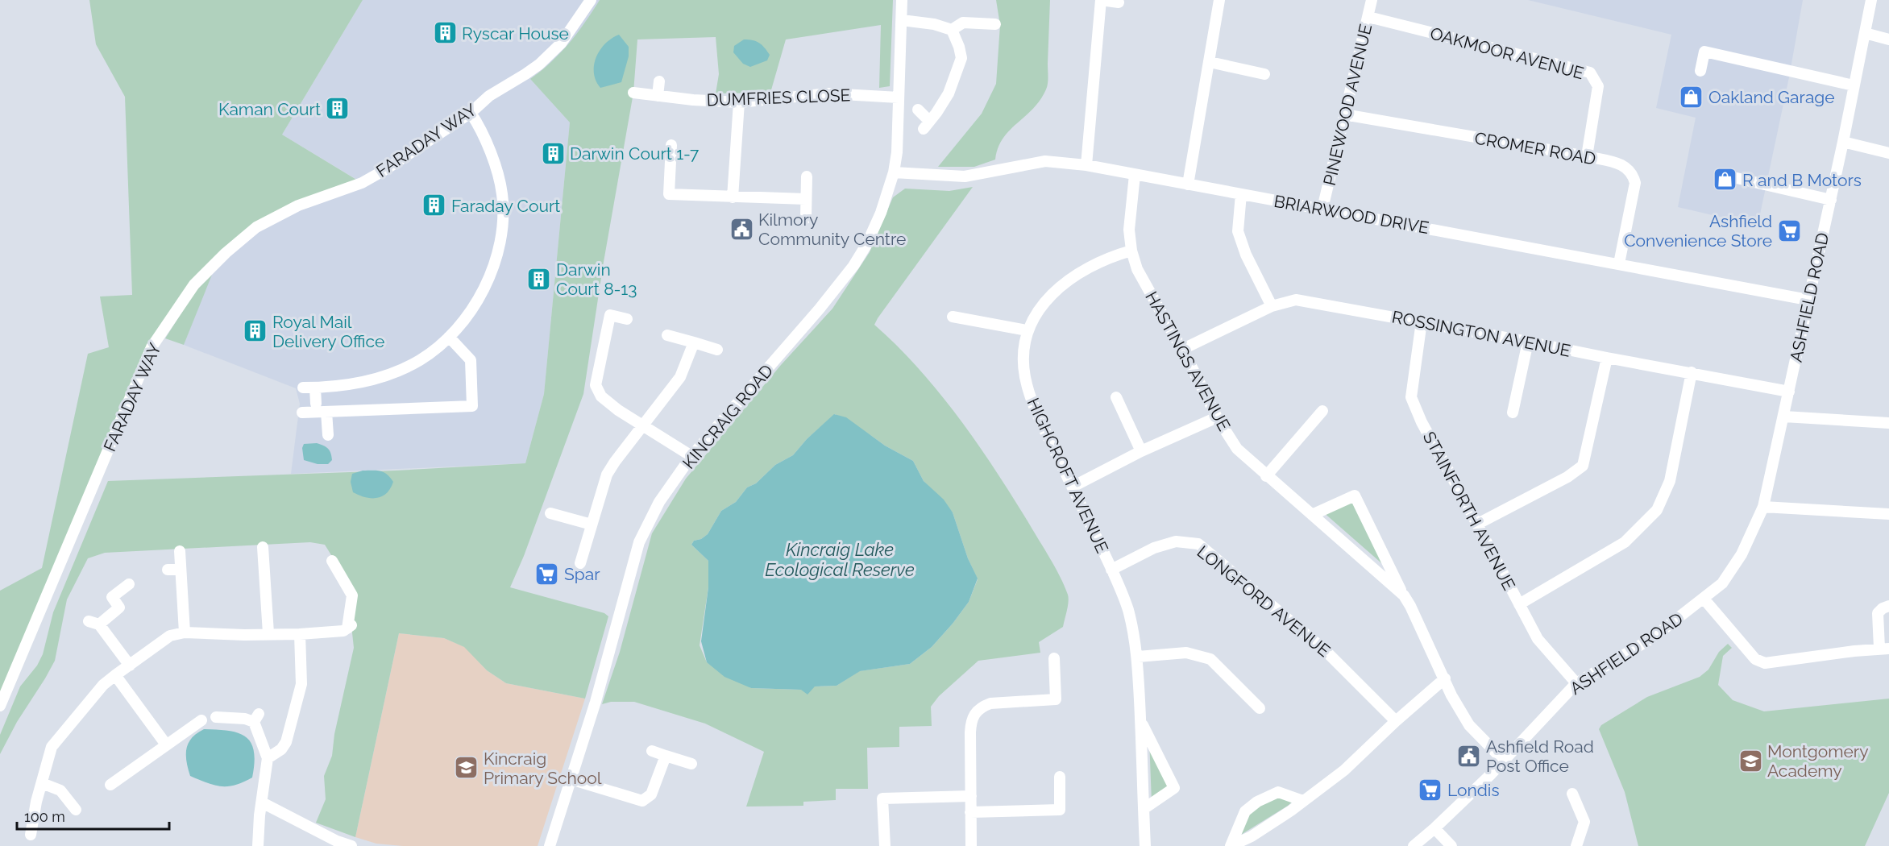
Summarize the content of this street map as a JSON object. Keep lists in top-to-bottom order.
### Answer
{
  "streets": {
    "street": [
      "OAKMOOR AVENUE",
      "DUMFRIES CLOSE",
      "PINEWOOD AVENUE",
      "FARADAY WAY",
      "CROMER ROAD",
      "BRIARWOOD DRIVE",
      "ASHFIELD ROAD",
      "ROSSINGTON AVENUE",
      "HASTINGS AVENUE",
      "KINCRAIG ROAD",
      "HIGHCROFT AVENUE",
      "STAINFORTH AVENUE",
      "LONGFORD AVENUE"
    ]
  },
  "crossings": [
    ["OAKMOOR AVENUE", "PINEWOOD AVENUE"],
    ["OAKMOOR AVENUE", "CROMER ROAD"],
    ["DUMFRIES CLOSE", "KINCRAIG ROAD"],
    ["PINEWOOD AVENUE", "CROMER ROAD"],
    ["PINEWOOD AVENUE", "BRIARWOOD DRIVE"],
    ["CROMER ROAD", "BRIARWOOD DRIVE"],
    ["BRIARWOOD DRIVE", "ASHFIELD ROAD"],
    ["BRIARWOOD DRIVE", "HASTINGS AVENUE"],
    ["BRIARWOOD DRIVE", "KINCRAIG ROAD"],
    ["ASHFIELD ROAD", "ROSSINGTON AVENUE"],
    ["ASHFIELD ROAD", "HASTINGS AVENUE"],
    ["ASHFIELD ROAD", "STAINFORTH AVENUE"],
    ["ROSSINGTON AVENUE", "HASTINGS AVENUE"],
    ["ROSSINGTON AVENUE", "STAINFORTH AVENUE"],
    ["HASTINGS AVENUE", "HIGHCROFT AVENUE"],
    ["HIGHCROFT AVENUE", "LONGFORD AVENUE"]
  ],
  "water": ["Kincraig Lake Ecological Reserve"],
  "places": {
    "building": [
      "Ryscar House",
      "Kaman Court",
      "Darwin Court 1-7",
      "Faraday Court",
      "Darwin Court 8-13",
      "Royal Mail Delivery Office"
    ],
    "shop": ["Oakland Garage", "R and B Motors"],
    "public building": ["Kilmory Community Centre", "Ashfield Road Post Office"],
    "supermarket": ["Ashfield Convenience Store", "Spar", "Londis"],
    "school or university": ["Montgomery Academy", "Kincraig Primary School"]
  },
  "scale_bar": "100 m"
}
